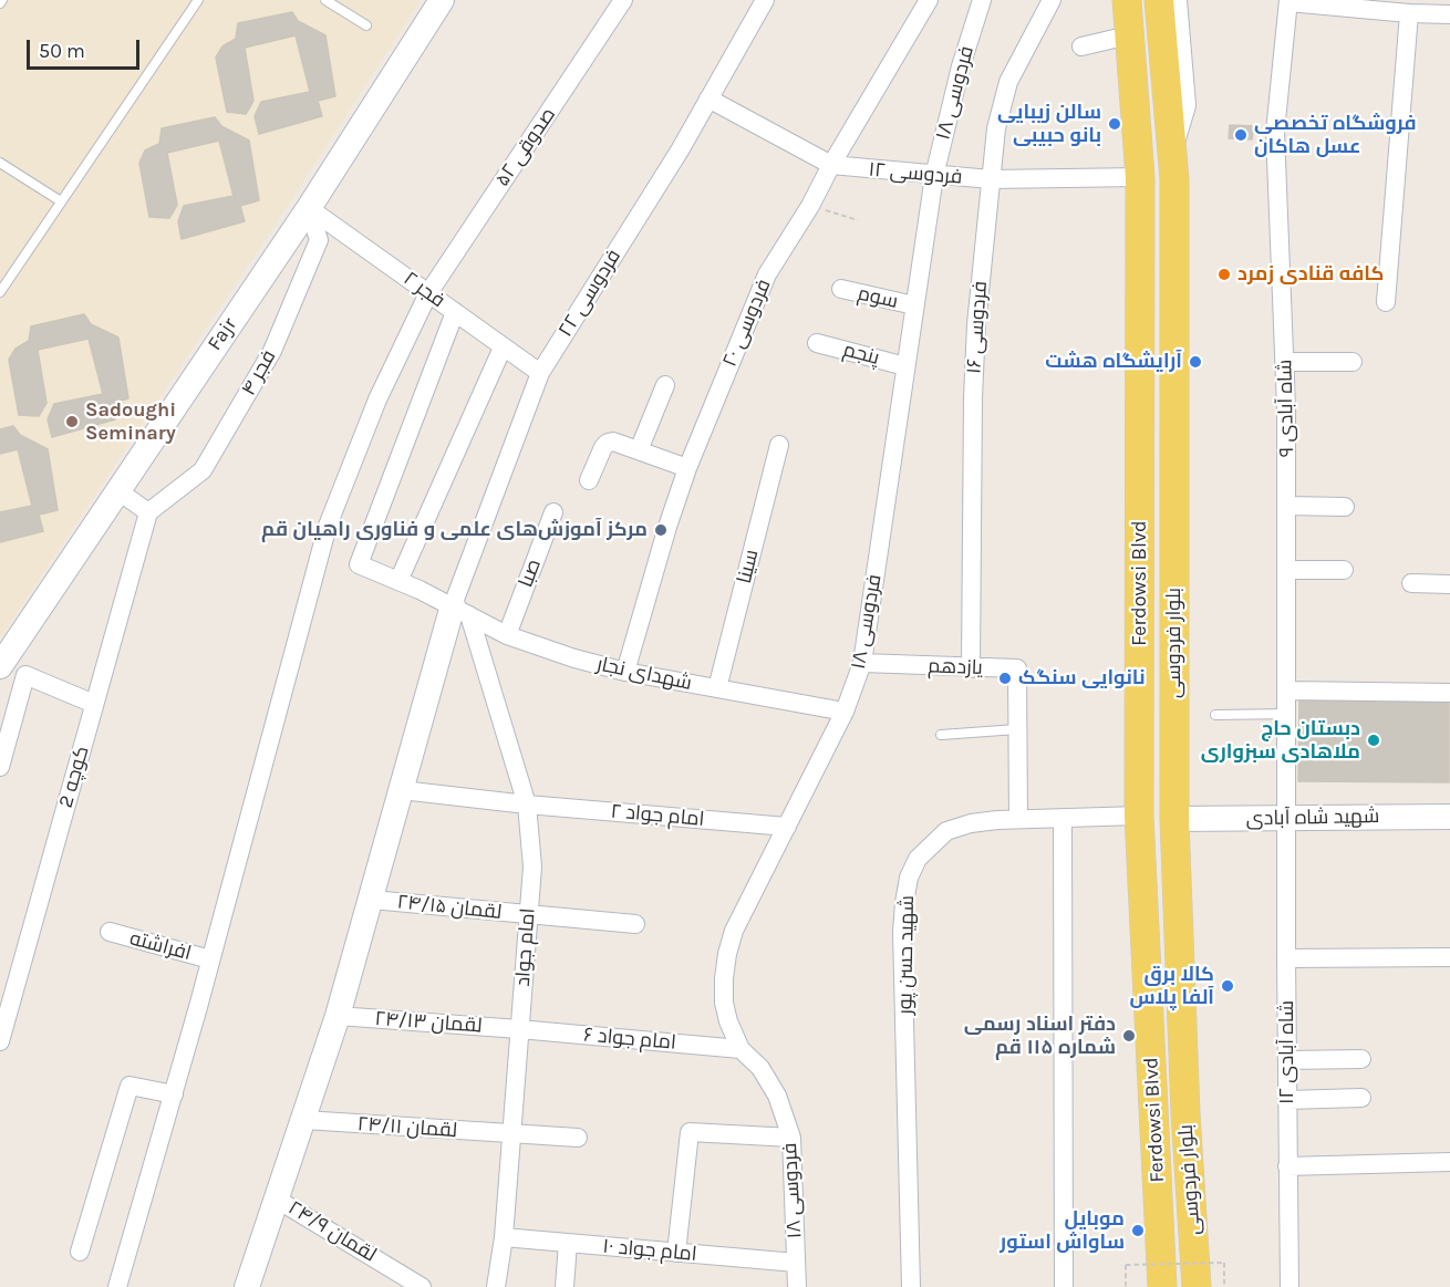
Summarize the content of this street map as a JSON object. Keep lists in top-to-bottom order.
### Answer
{
  "streets": {
    "main road": ["Ferdowsi Blvd", "بلوار فردوسی"],
    "street": [
      "فردوسی ۱۸",
      "صدوقی ۵۲",
      "فردوسی ۱۲",
      "فجر ۲",
      "فردوسی ۲۲",
      "سوم",
      "فردوسی ۲۰",
      "فردوسی ۱۶",
      "Fajr",
      "پنجم",
      "فجر ۴",
      "شاه آبادی ۹",
      "سینا",
      "صبا",
      "یازدهم",
      "شهدای نجار",
      "کوچه 2",
      "امام جواد ۲",
      "شهید شاه آبادی",
      "لقمان ۲۴/۱۵",
      "افراشته",
      "امام جواد",
      "شهید حسن پور",
      "لقمان ۲۴/۱۳",
      "امام جواد ۶",
      "شاه آبادی ۱۲",
      "لقمان ۲۴/۱۱",
      "لقمان ۲۴/۹",
      "امام جواد ۱۰"
    ]
  },
  "crossings": [
    ["فردوسی ۱۸", "فردوسی ۱۲"],
    ["فردوسی ۱۸", "سوم"],
    ["فردوسی ۱۸", "پنجم"],
    ["فردوسی ۱۸", "یازدهم"],
    ["فردوسی ۱۸", "شهدای نجار"],
    ["فردوسی ۱۸", "امام جواد ۲"],
    ["فردوسی ۱۸", "امام جواد ۶"],
    ["فردوسی ۱۸", "امام جواد ۱۰"],
    ["صدوقی ۵۲", "فجر ۲"],
    ["صدوقی ۵۲", "افراشته"],
    ["فردوسی ۱۲", "فردوسی ۲۲"],
    ["فردوسی ۱۲", "فردوسی ۲۰"],
    ["فردوسی ۱۲", "فردوسی ۱۶"],
    ["فردوسی ۱۲", "Ferdowsi Blvd"],
    ["فجر ۲", "فردوسی ۲۲"],
    ["فجر ۲", "Fajr"],
    ["فجر ۲", "فجر ۴"],
    ["فجر ۲", "شهدای نجار"],
    ["فردوسی ۲۲", "شهدای نجار"],
    ["فردوسی ۲۲", "امام جواد"],
    ["فردوسی ۲۰", "شهدای نجار"],
    ["فردوسی ۱۶", "یازدهم"],
    ["Fajr", "فجر ۴"],
    ["فجر ۴", "کوچه 2"],
    ["شاه آبادی ۹", "شهید شاه آبادی"],
    ["شاه آبادی ۹", "شاه آبادی ۱۲"],
    ["سینا", "شهدای نجار"],
    ["صبا", "شهدای نجار"],
    ["Ferdowsi Blvd", "شهید حسن پور"],
    ["بلوار فردوسی", "شهید شاه آبادی"],
    ["یازدهم", "شهید حسن پور"],
    ["شهدای نجار", "امام جواد"],
    ["امام جواد ۲", "امام جواد"],
    ["شهید شاه آبادی", "شاه آبادی ۱۲"],
    ["لقمان ۲۴/۱۵", "امام جواد"],
    ["امام جواد", "لقمان ۲۴/۱۳"],
    ["امام جواد", "امام جواد ۶"],
    ["امام جواد", "لقمان ۲۴/۱۱"],
    ["امام جواد", "امام جواد ۱۰"],
    ["لقمان ۲۴/۱۳", "امام جواد ۶"]
  ],
  "places": [
    "سالن زیبایی بانو حبیبی",
    "فروشگاه تخصصی عسل هاکان",
    "کافه قنادی زمرد",
    "آرایشگاه هشت",
    "Sadoughi Seminary",
    "مرکز آموزش‌های علمی و فناوری راهیان قم",
    "نانوایی سنگک",
    "دبستان حاج ملاهادی سبزواری",
    "کالا برق آلفا پلاس",
    "دفتر اسناد رسمی شماره ۱۱۵ قم",
    "موبایل ساواش استور"
  ],
  "scale_bar": "50 m"
}
